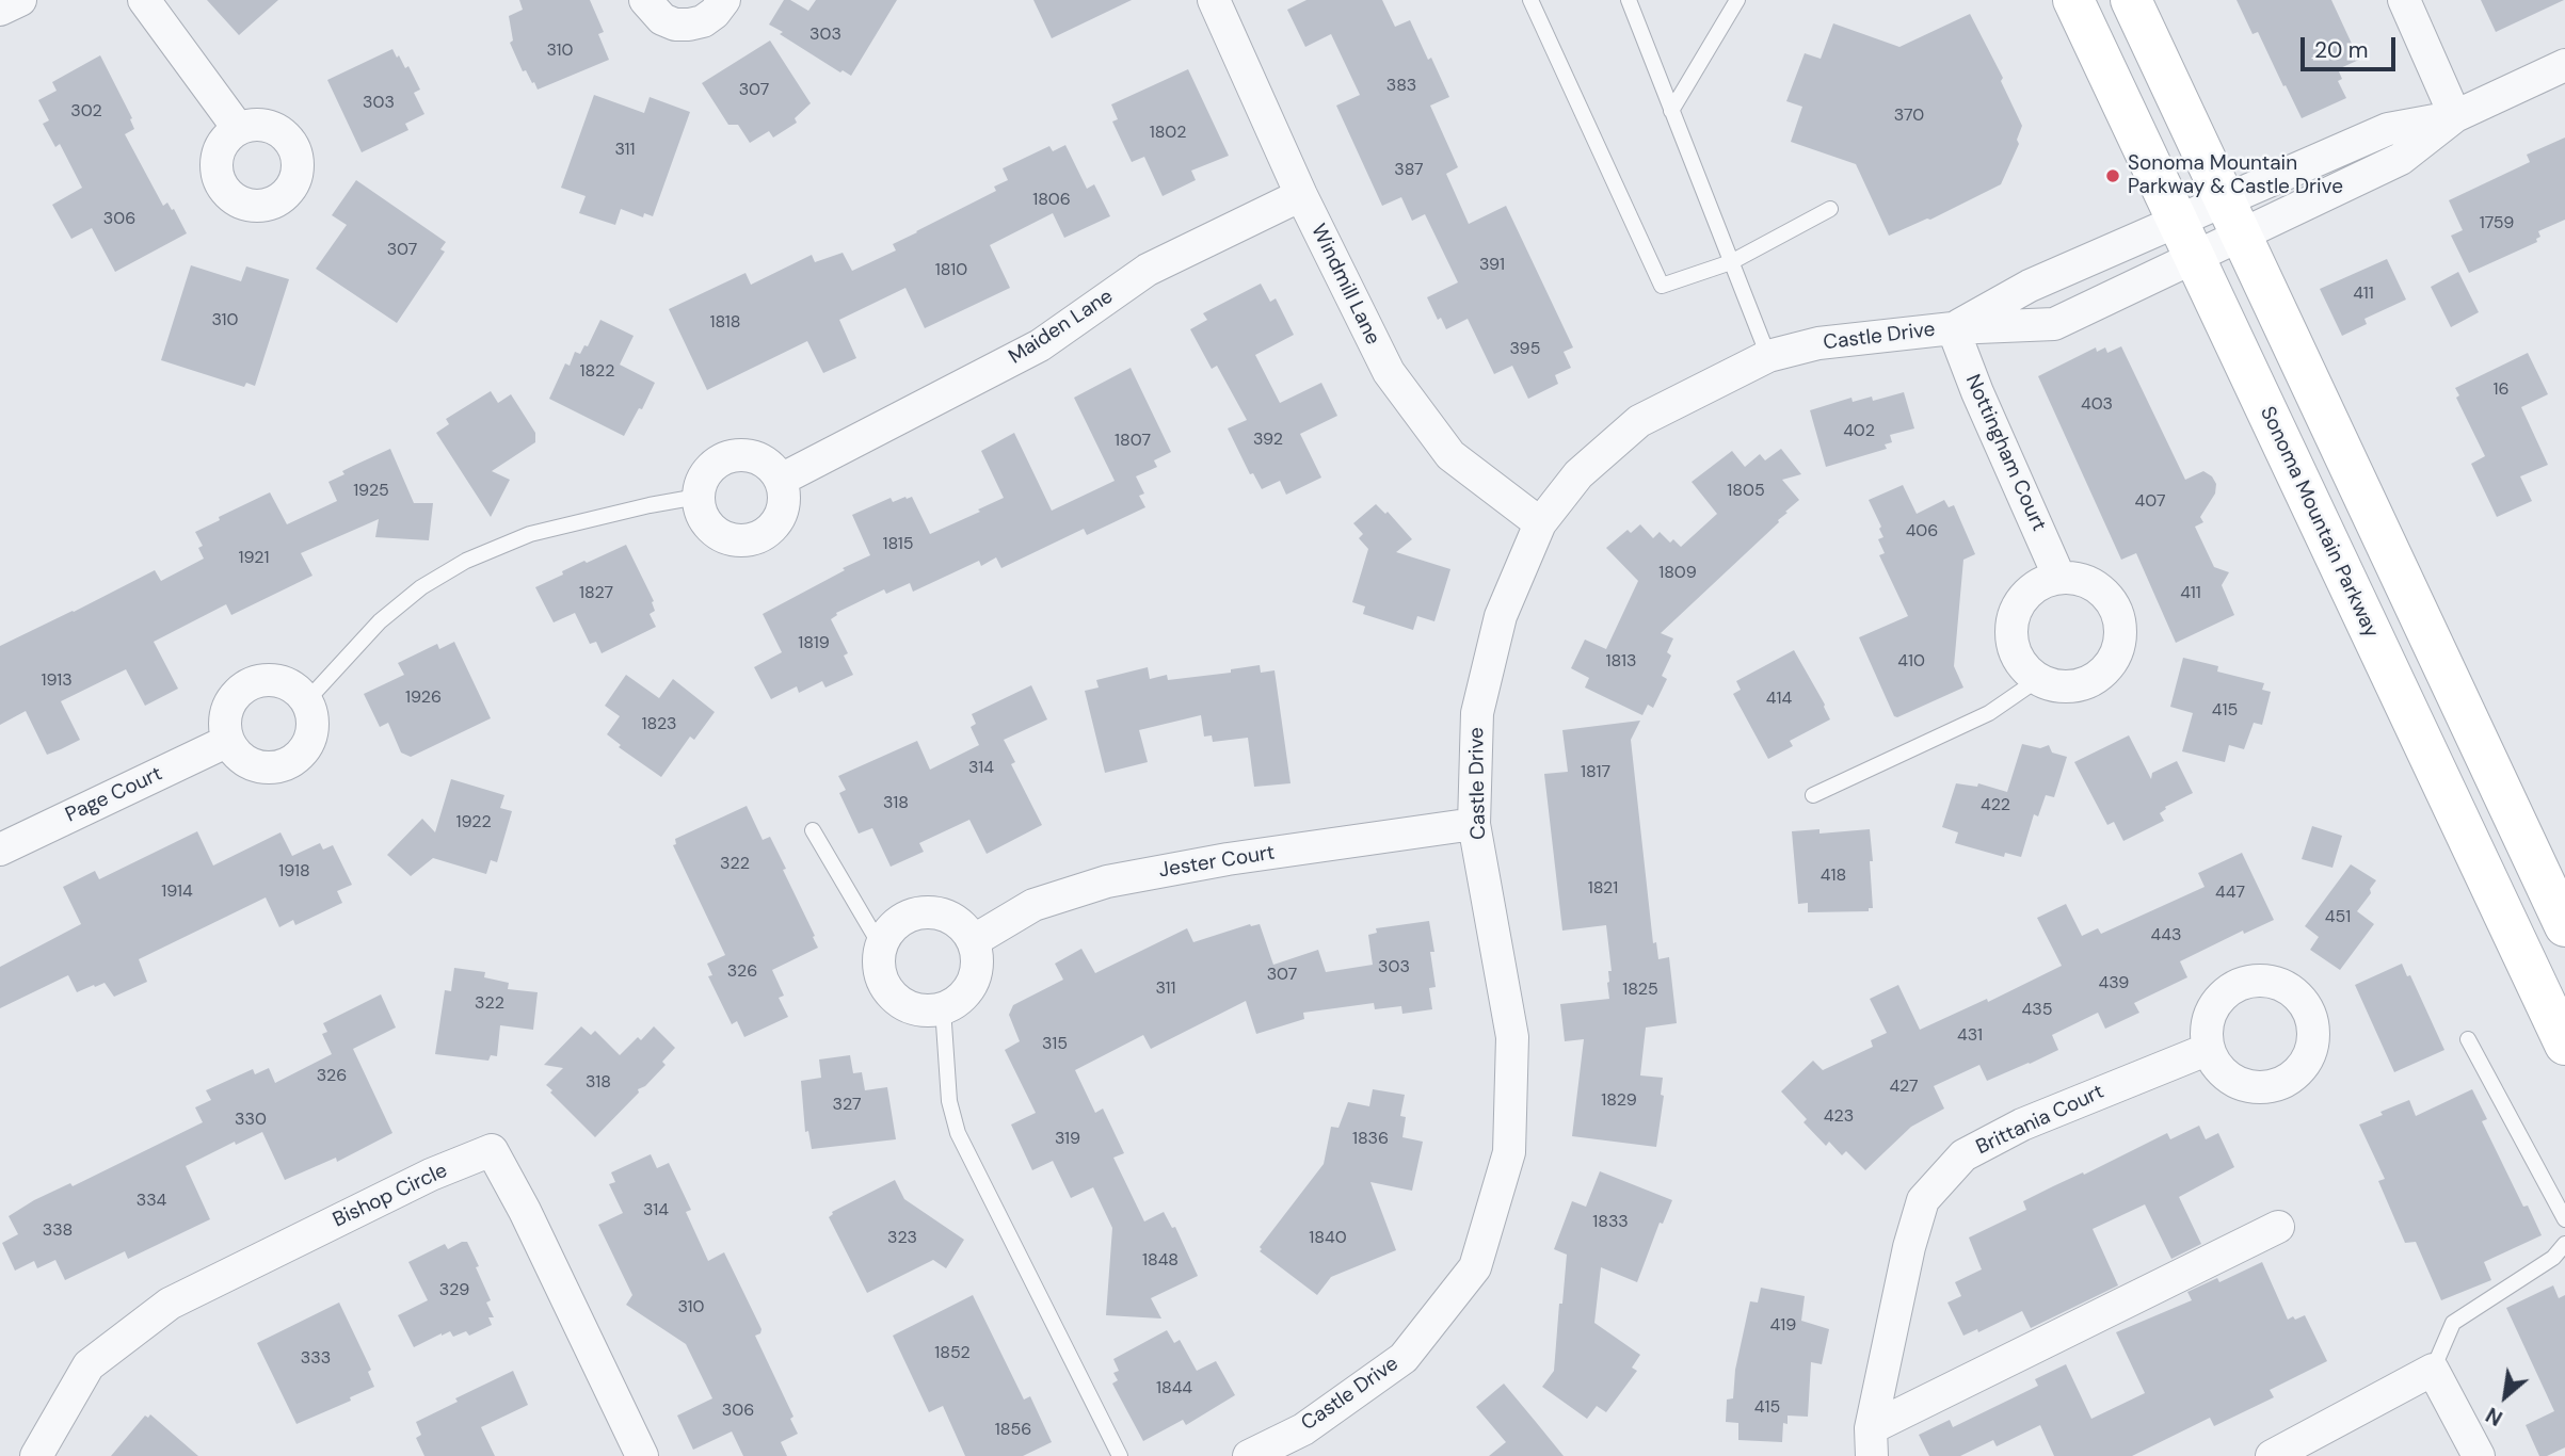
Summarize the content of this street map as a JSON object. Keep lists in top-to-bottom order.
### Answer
{
  "streets": {
    "main road": ["Sonoma Mountain Parkway"],
    "street": [
      "Windmill Lane",
      "Maiden Lane",
      "Castle Drive",
      "Nottingham Court",
      "Page Court",
      "Jester Court",
      "Brittania Court",
      "Bishop Circle"
    ]
  },
  "crossings": [
    ["Windmill Lane", "Maiden Lane"],
    ["Windmill Lane", "Castle Drive"],
    ["Castle Drive", "Nottingham Court"],
    ["Castle Drive", "Sonoma Mountain Parkway"],
    ["Castle Drive", "Jester Court"]
  ],
  "places": ["Sonoma Mountain Parkway & Castle Drive"],
  "house_numbers": [
    "303",
    "310",
    "383",
    "307",
    "303",
    "302",
    "370",
    "1802",
    "311",
    "387",
    "1806",
    "306",
    "1759",
    "307",
    "391",
    "1810",
    "411",
    "310",
    "1818",
    "395",
    "1822",
    "16",
    "403",
    "402",
    "392",
    "1807",
    "1925",
    "1805",
    "407",
    "406",
    "1815",
    "1921",
    "1809",
    "1827",
    "411",
    "1819",
    "1813",
    "410",
    "1913",
    "1926",
    "414",
    "415",
    "1823",
    "314",
    "1817",
    "318",
    "422",
    "1922",
    "322",
    "1918",
    "418",
    "1821",
    "1914",
    "447",
    "451",
    "443",
    "303",
    "326",
    "307",
    "439",
    "311",
    "1825",
    "322",
    "435",
    "431",
    "315",
    "326",
    "318",
    "427",
    "1829",
    "327",
    "423",
    "330",
    "319",
    "1836",
    "334",
    "314",
    "1833",
    "338",
    "323",
    "1840",
    "1848",
    "329",
    "310",
    "419",
    "1852",
    "333",
    "1844",
    "415",
    "306",
    "1856"
  ],
  "scale_bar": "20 m",
  "north": "bottom left"
}
